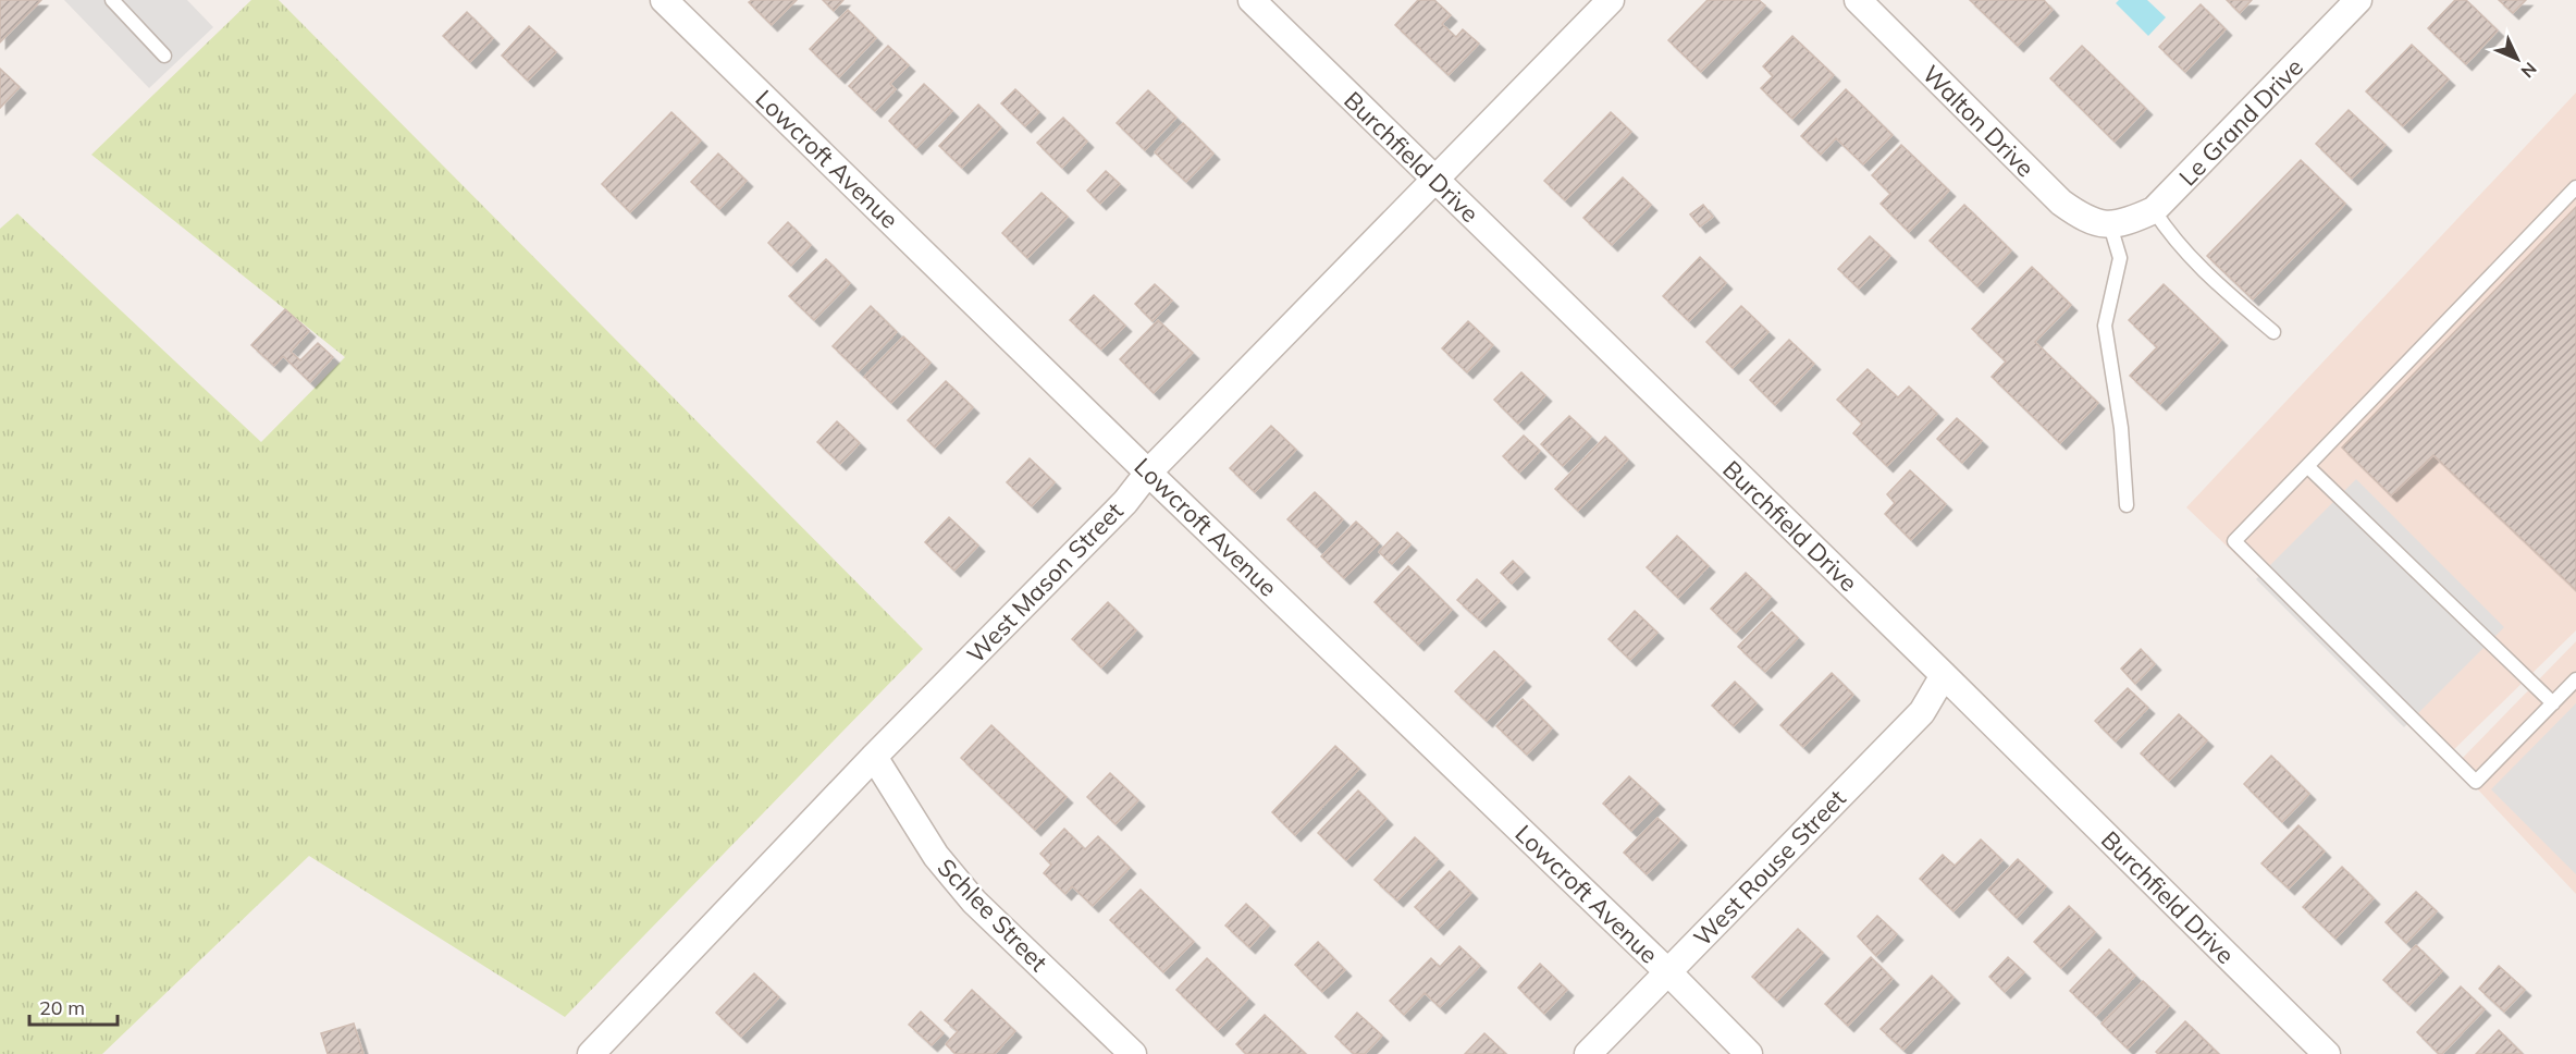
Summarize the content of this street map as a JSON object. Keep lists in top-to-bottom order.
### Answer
{
  "streets": {
    "street": [
      "Walton Drive",
      "Le Grand Drive",
      "Burchfield Drive",
      "Lowcroft Avenue",
      "West Mason Street",
      "West Rouse Street",
      "Schlee Street"
    ]
  },
  "crossings": [
    ["Walton Drive", "Le Grand Drive"],
    ["Burchfield Drive", "West Mason Street"],
    ["Burchfield Drive", "West Rouse Street"],
    ["Lowcroft Avenue", "West Mason Street"],
    ["Lowcroft Avenue", "West Rouse Street"],
    ["West Mason Street", "Schlee Street"]
  ],
  "scale_bar": "20 m",
  "north": "bottom right"
}
